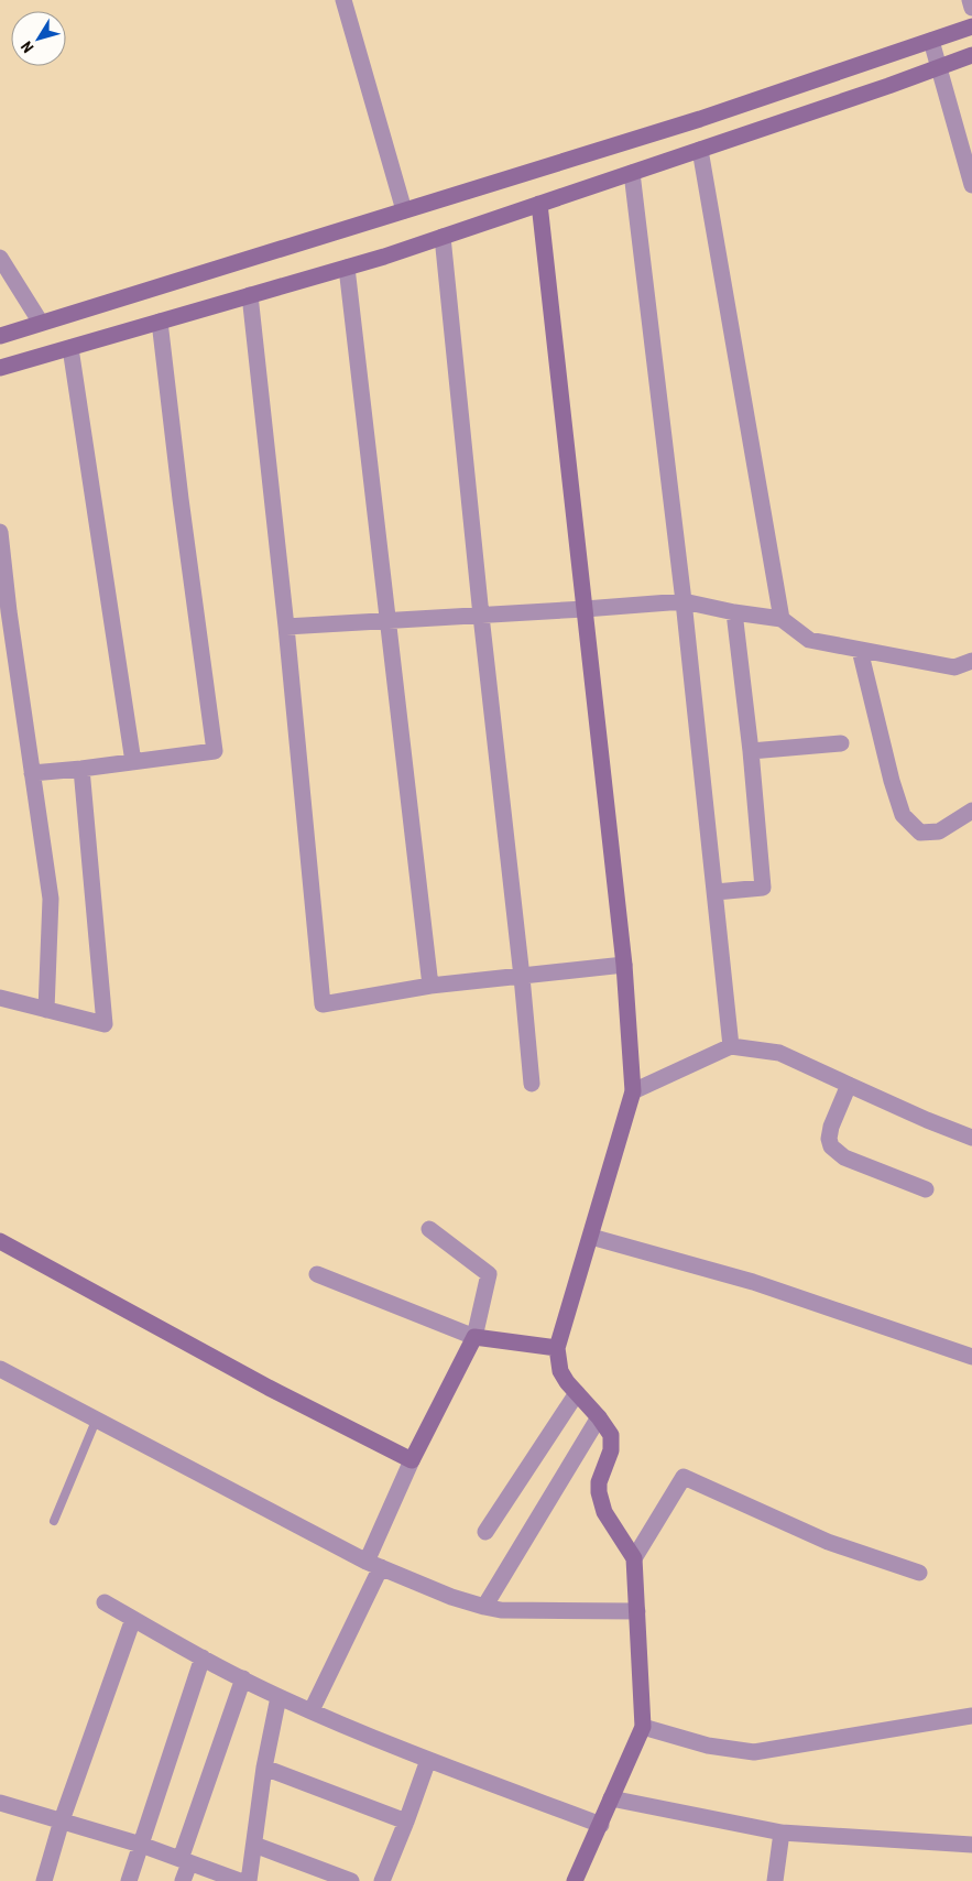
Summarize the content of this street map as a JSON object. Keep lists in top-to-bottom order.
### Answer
{
  "north": "bottom left"
}
